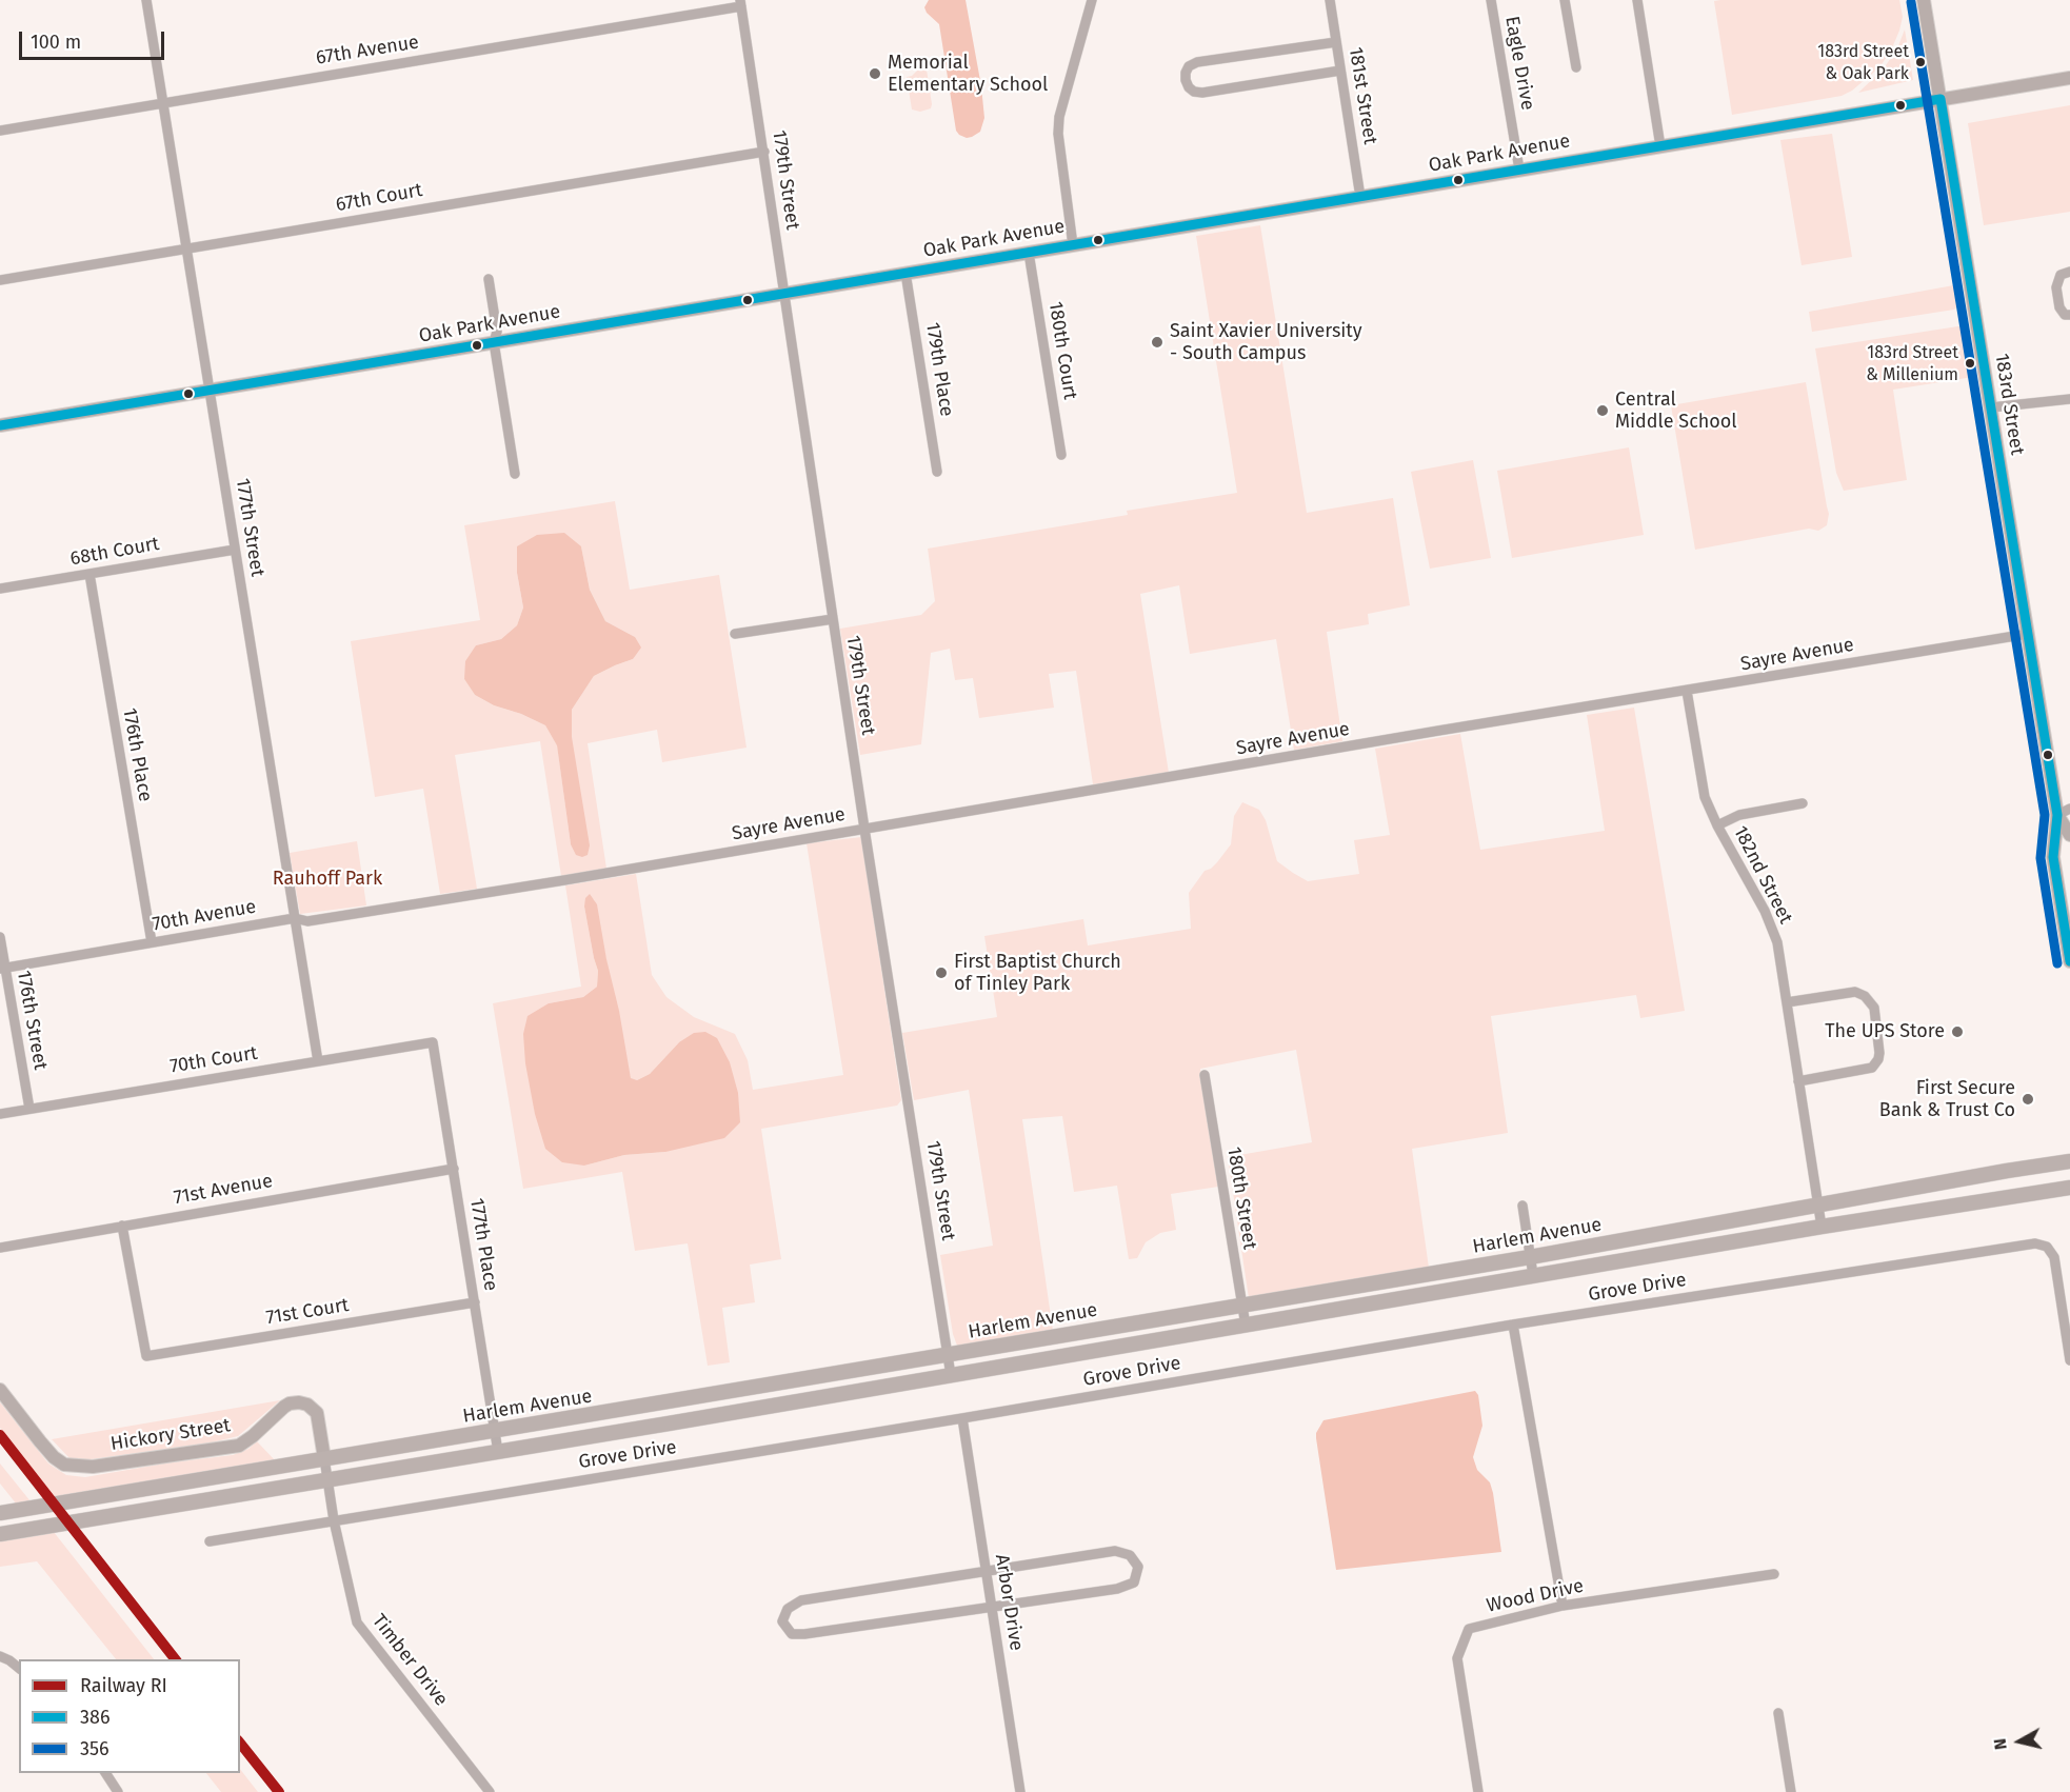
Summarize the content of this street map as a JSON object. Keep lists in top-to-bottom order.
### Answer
{
  "streets": {
    "main road": ["Harlem Avenue"],
    "street": [
      "67th Avenue",
      "Eagle Drive",
      "181st Street",
      "Oak Park Avenue",
      "179th Street",
      "67th Court",
      "180th Court",
      "179th Place",
      "183rd Street",
      "177th Street",
      "68th Court",
      "Sayre Avenue",
      "176th Place",
      "182nd Street",
      "70th Avenue",
      "176th Street",
      "70th Court",
      "71st Avenue",
      "180th Street",
      "177th Place",
      "Grove Drive",
      "71st Court",
      "Hickory Street",
      "Wood Drive",
      "Arbor Drive",
      "Timber Drive"
    ]
  },
  "crossings": [
    ["67th Avenue", "179th Street"],
    ["67th Avenue", "177th Street"],
    ["Eagle Drive", "Oak Park Avenue"],
    ["181st Street", "Oak Park Avenue"],
    ["Oak Park Avenue", "179th Street"],
    ["Oak Park Avenue", "180th Court"],
    ["Oak Park Avenue", "179th Place"],
    ["Oak Park Avenue", "183rd Street"],
    ["Oak Park Avenue", "177th Street"],
    ["179th Street", "67th Court"],
    ["179th Street", "Sayre Avenue"],
    ["179th Street", "Harlem Avenue"],
    ["67th Court", "177th Street"],
    ["183rd Street", "Sayre Avenue"],
    ["177th Street", "68th Court"],
    ["177th Street", "70th Avenue"],
    ["177th Street", "70th Court"],
    ["68th Court", "176th Place"],
    ["Sayre Avenue", "182nd Street"],
    ["Sayre Avenue", "70th Avenue"],
    ["176th Place", "70th Avenue"],
    ["182nd Street", "Harlem Avenue"],
    ["70th Avenue", "176th Street"],
    ["176th Street", "70th Court"],
    ["70th Court", "177th Place"],
    ["71st Avenue", "177th Place"],
    ["71st Avenue", "71st Court"],
    ["180th Street", "Harlem Avenue"],
    ["Harlem Avenue", "177th Place"],
    ["Harlem Avenue", "Hickory Street"],
    ["Harlem Avenue", "Timber Drive"],
    ["177th Place", "71st Court"],
    ["Grove Drive", "Arbor Drive"],
    ["Grove Drive", "Timber Drive"],
    ["Hickory Street", "Timber Drive"]
  ],
  "parks": ["Rauhoff Park"],
  "places": [
    "183rd Street & Oak Park",
    "Memorial Elementary School",
    "Saint Xavier University - South Campus",
    "183rd Street & Millenium",
    "Central Middle School",
    "First Baptist Church of Tinley Park",
    "The UPS Store",
    "First Secure Bank & Trust Co"
  ],
  "lines": ["transit line 356", "transit line 386", "rail line RI"],
  "legend": ["Railway RI", "386", "356"],
  "scale_bar": "100 m",
  "north": "left"
}
